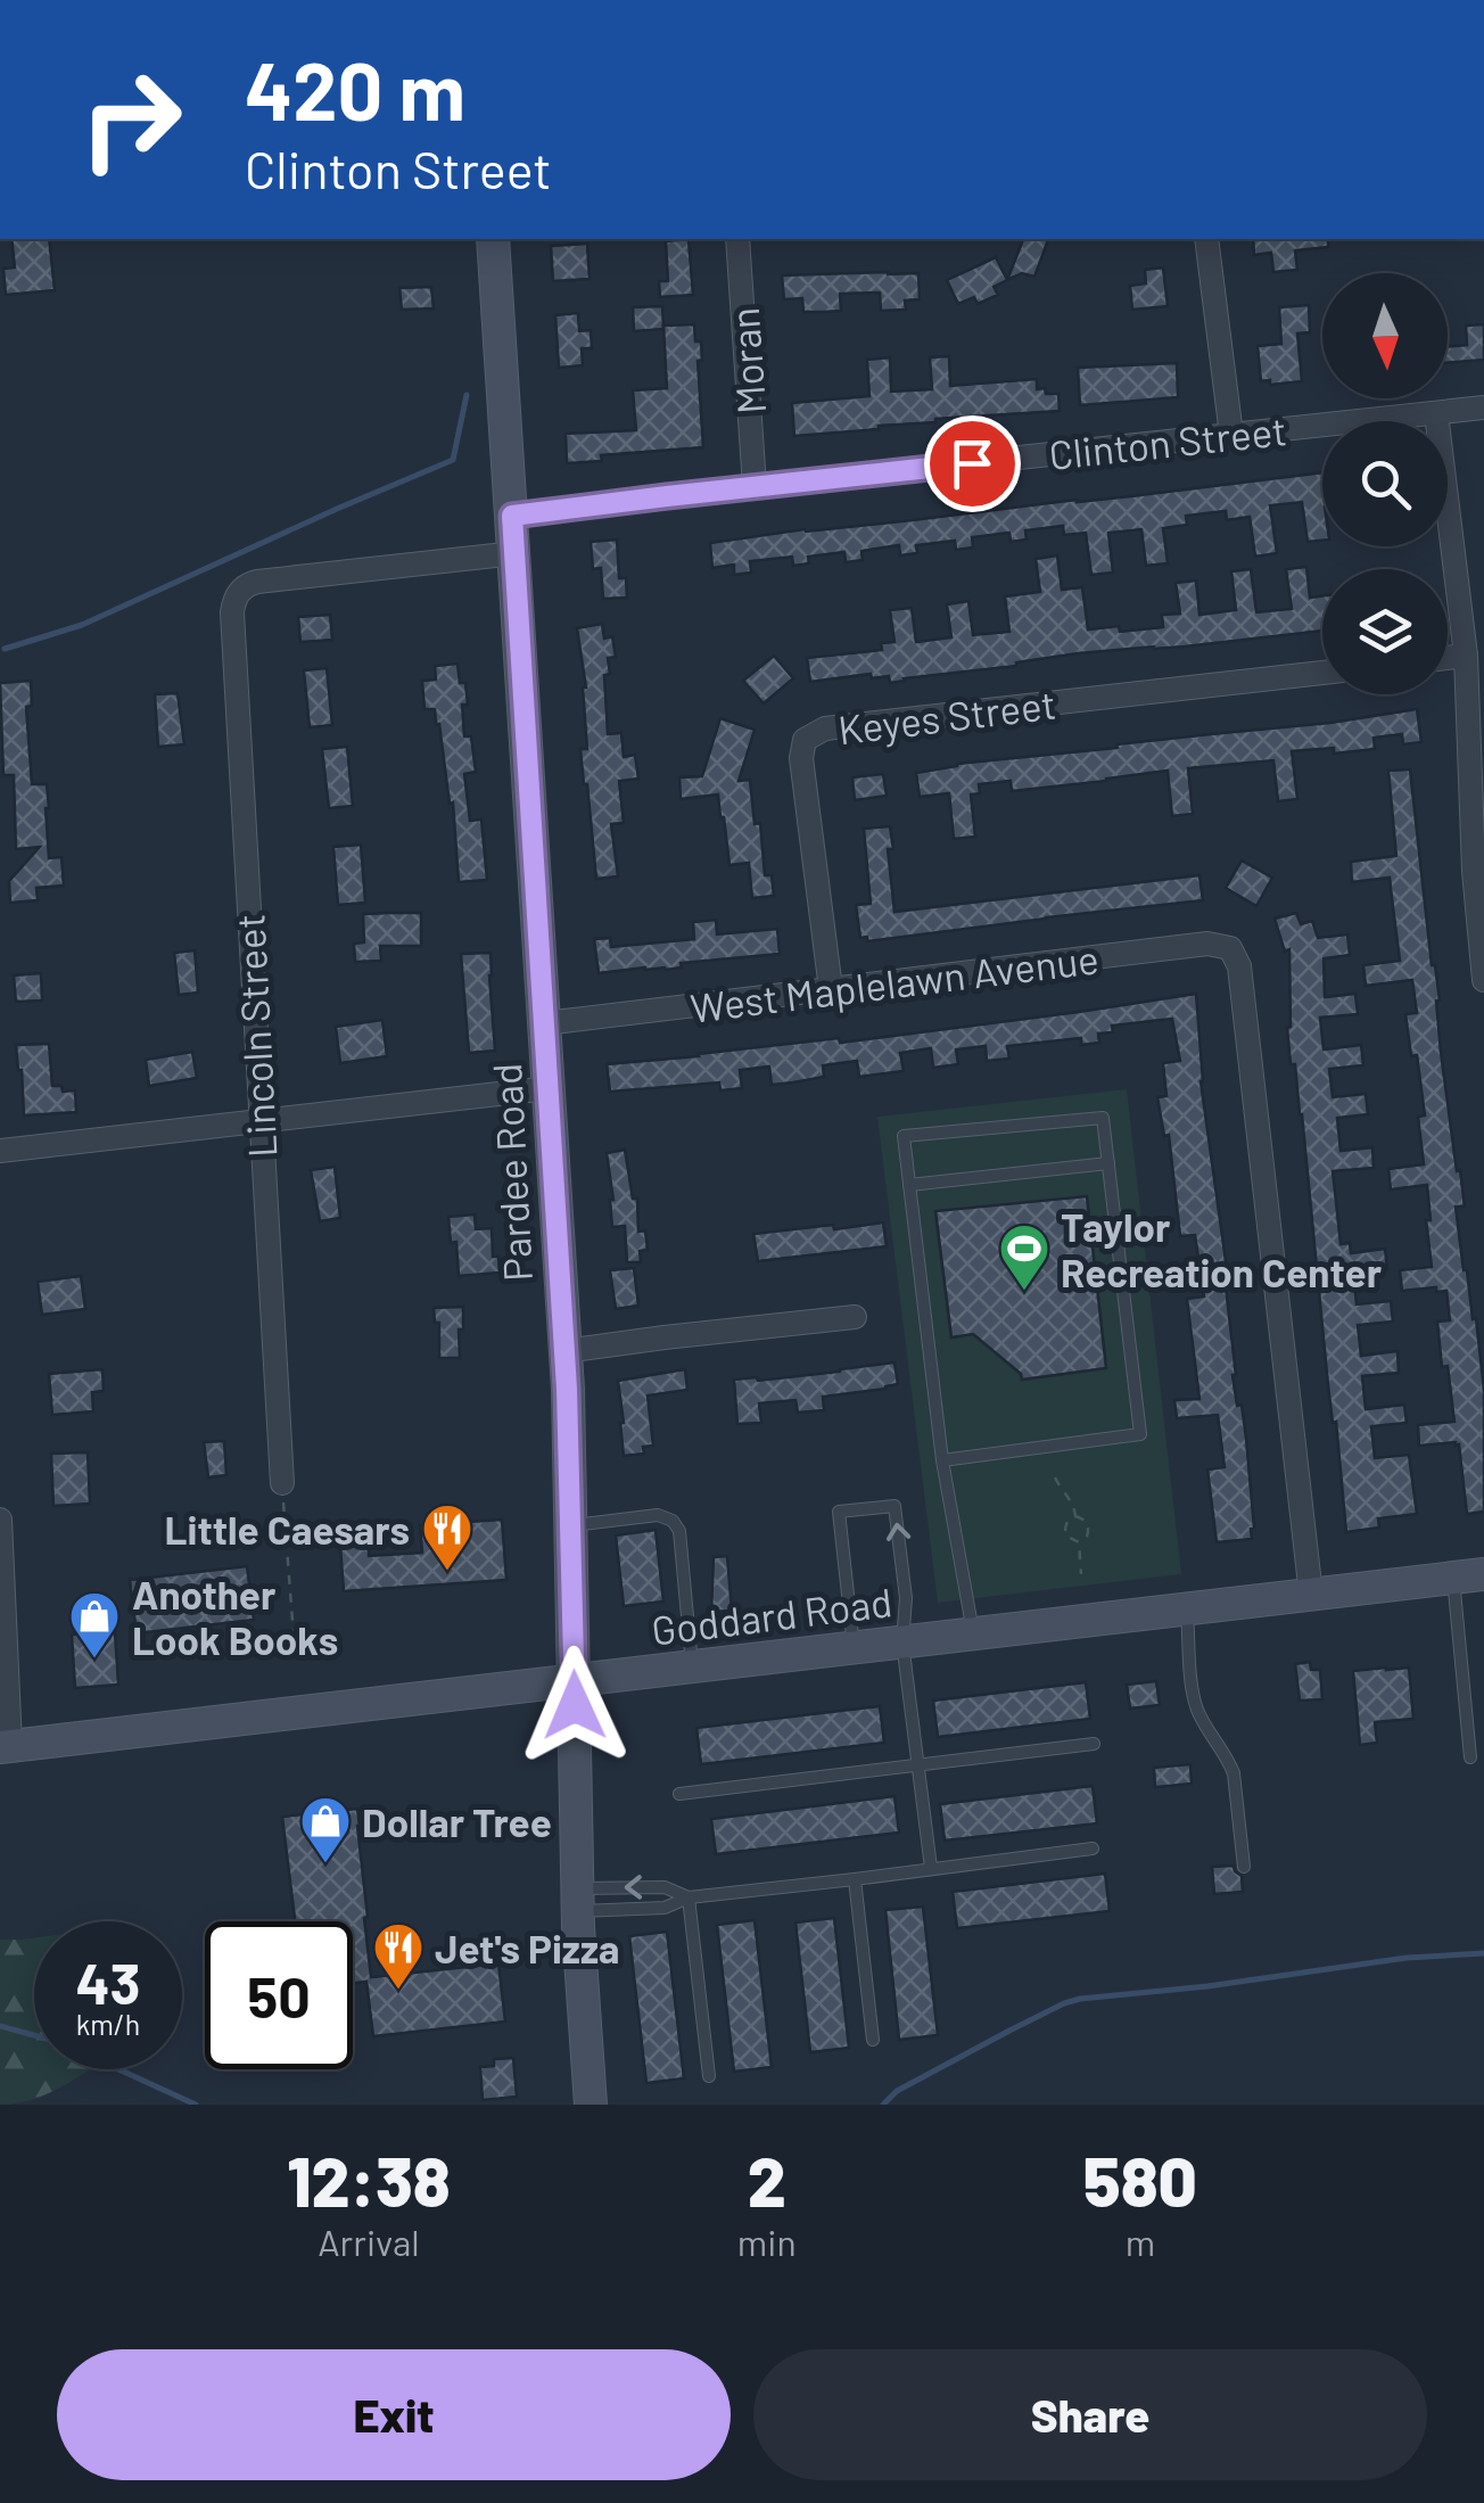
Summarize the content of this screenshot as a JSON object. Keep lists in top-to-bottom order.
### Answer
{
  "streets": {
    "main road": ["Pardee Road", "Goddard Road"],
    "street": [
      "Moran",
      "Clinton Street",
      "Keyes Street",
      "West Maplelawn Avenue",
      "Lincoln Street"
    ]
  },
  "crossings": [
    ["Moran", "Clinton Street"],
    ["Clinton Street", "Pardee Road"],
    ["Keyes Street", "West Maplelawn Avenue"],
    ["West Maplelawn Avenue", "Pardee Road"],
    ["West Maplelawn Avenue", "Goddard Road"],
    ["Lincoln Street", "Pardee Road"],
    ["Pardee Road", "Goddard Road"]
  ],
  "places": {
    "sports": ["Taylor Recreation Center"],
    "restaurant": ["Little Caesars", "Jet's Pizza"],
    "shop": ["Another Look Books", "Dollar Tree"]
  },
  "north": "bottom",
  "page": {
    "turn": ["420 m", "Clinton Street"],
    "speed": "43 km/h",
    "limit": "50",
    "eta": [
      "12:38",
      "Arrival",
      "2",
      "min",
      "580",
      "m"
    ],
    "buttons": ["Exit", "Share"]
  }
}
